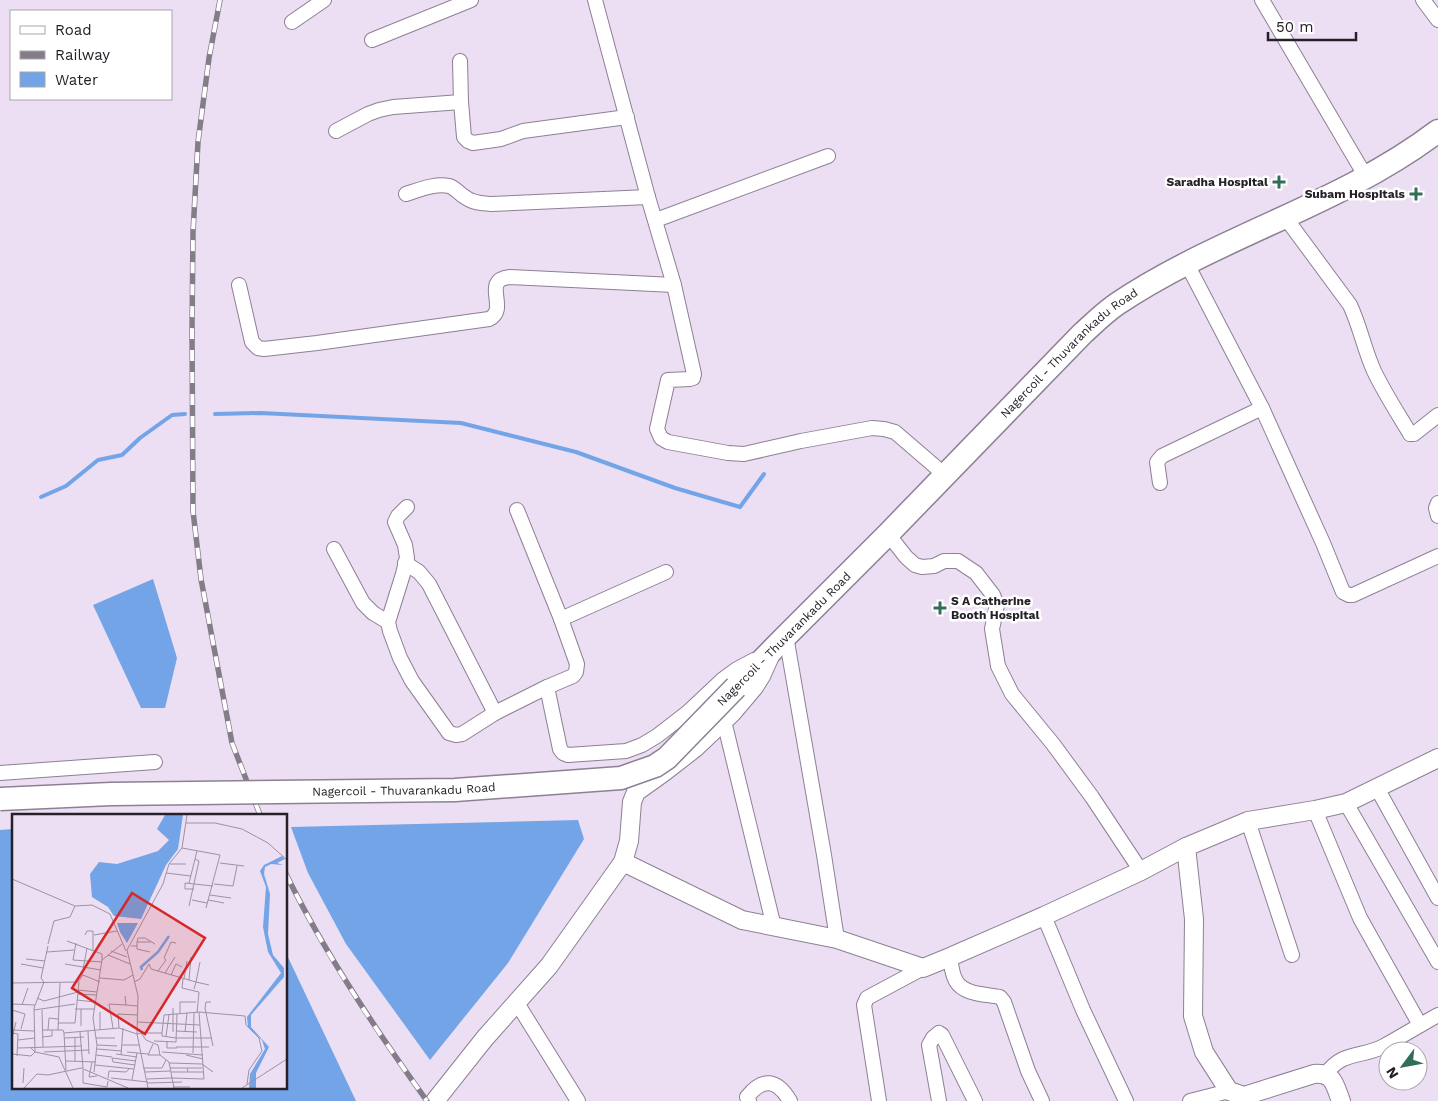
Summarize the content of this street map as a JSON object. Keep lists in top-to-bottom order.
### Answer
{
  "streets": {
    "main road": ["Nagercoil - Thuvarankadu Road"]
  },
  "places": {
    "health": ["Saradha Hospital", "Subam Hospitals", "S A Catherine Booth Hospital"]
  },
  "legend": ["Road", "Railway", "Water"],
  "scale_bar": "50 m",
  "north": "bottom left"
}
